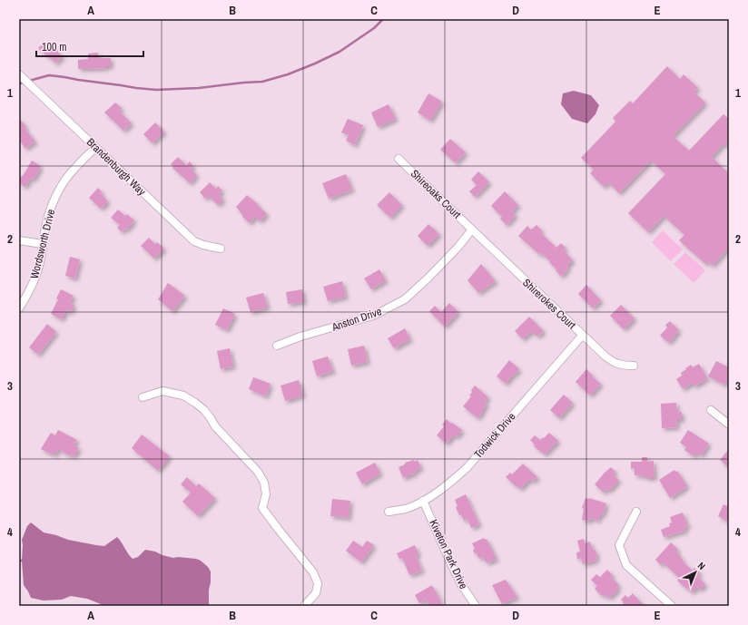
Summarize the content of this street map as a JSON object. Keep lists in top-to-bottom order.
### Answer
{
  "streets": {
    "street": [
      "Brandenburgh Way",
      "Shireoaks Court",
      "Wordsworth Drive",
      "Shirerokes Court",
      "Anston Drive",
      "Todwick Drive",
      "Kiveton Park Drive"
    ]
  },
  "crossings": [
    ["Brandenburgh Way", "Wordsworth Drive"],
    ["Shireoaks Court", "Shirerokes Court"],
    ["Shireoaks Court", "Anston Drive"],
    ["Shirerokes Court", "Anston Drive"],
    ["Shirerokes Court", "Todwick Drive"],
    ["Todwick Drive", "Kiveton Park Drive"]
  ],
  "scale_bar": "100 m",
  "north": "top right",
  "grid": {
    "columns": [
      "A",
      "B",
      "C",
      "D",
      "E"
    ],
    "rows": [
      "1",
      "2",
      "3",
      "4"
    ]
  }
}
